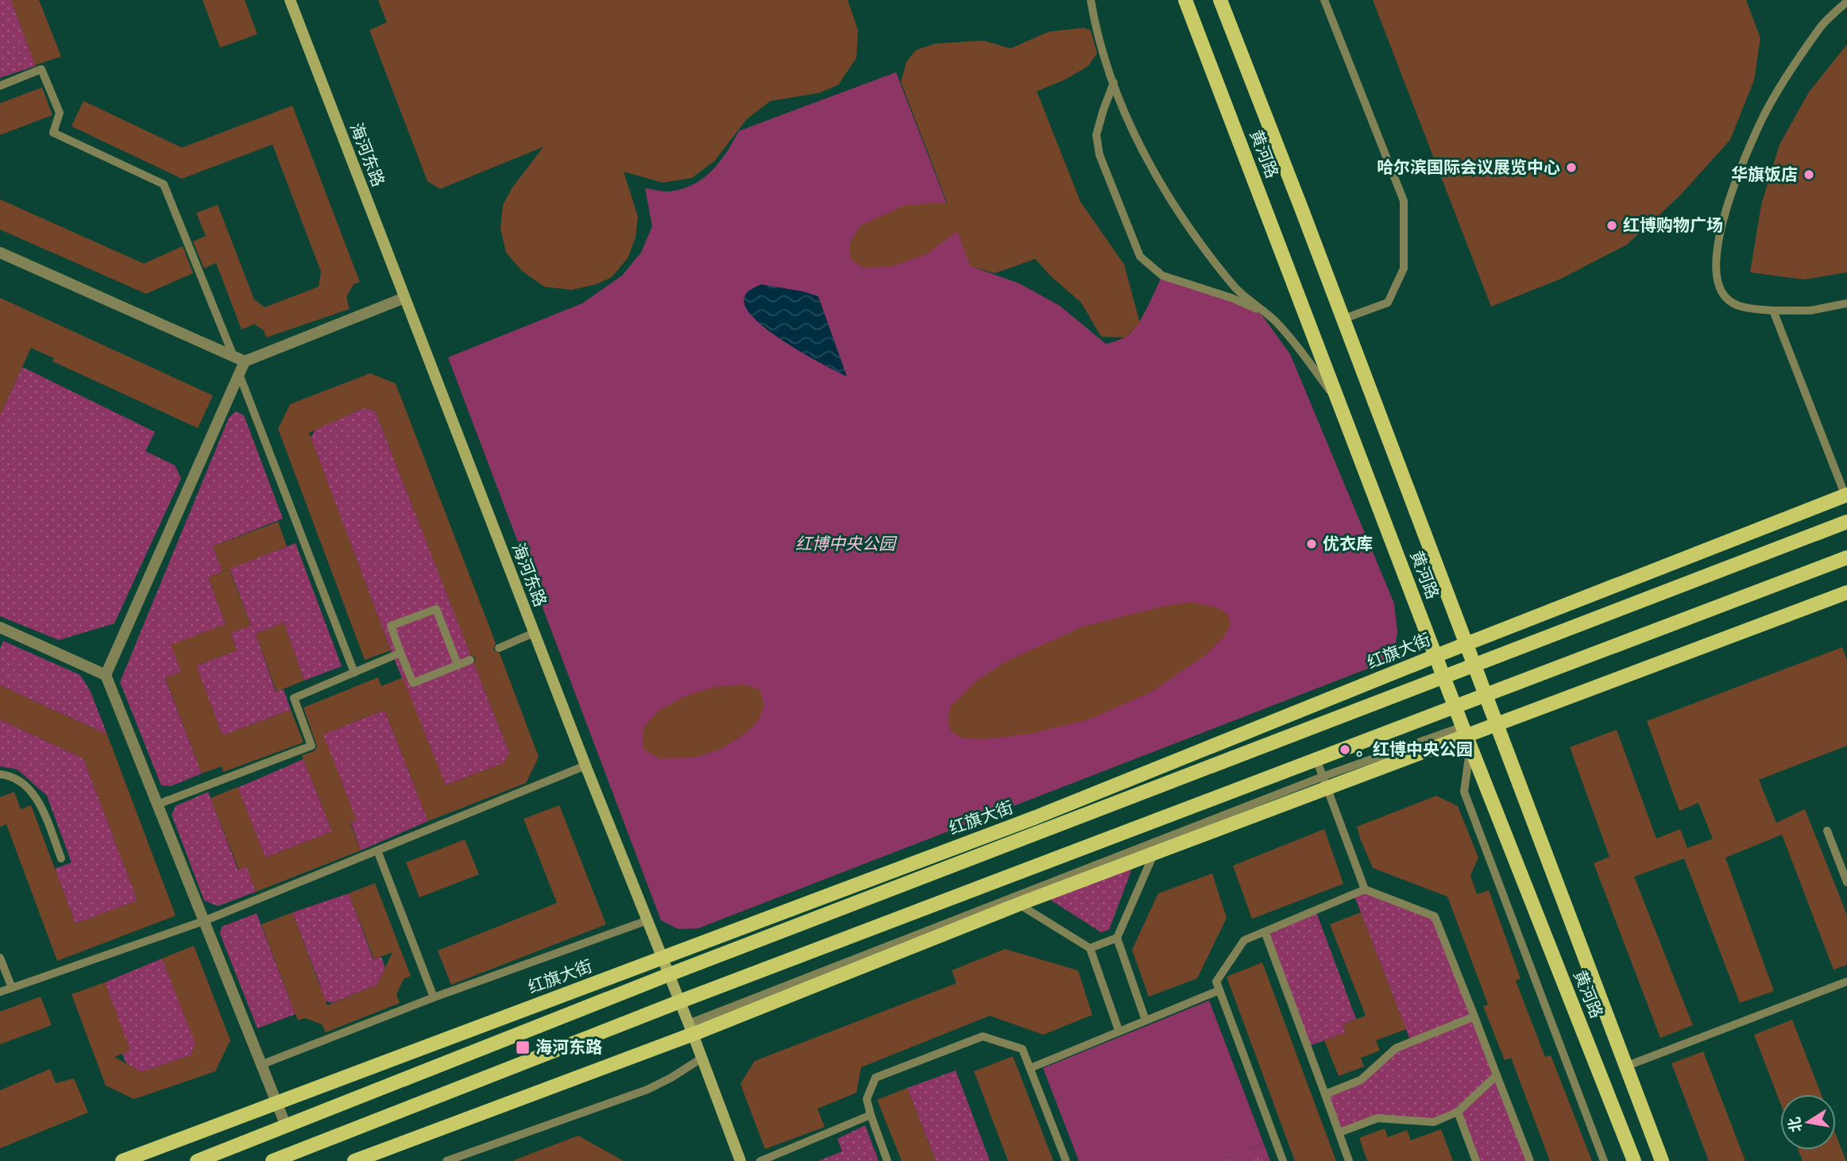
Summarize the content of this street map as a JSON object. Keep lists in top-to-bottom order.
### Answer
{
  "streets": {
    "main road": ["黄河路", "红旗大街"],
    "street": ["海河东路"]
  },
  "crossings": [
    ["黄河路", "红旗大街"],
    ["海河东路", "红旗大街"]
  ],
  "parks": ["红博中央公园"],
  "places": {
    "other": [
      "哈尔滨国际会议展览中心",
      "华旗饭店",
      "红博购物广场",
      "优衣库",
      "。红博中央公园"
    ],
    "transit": ["海河东路"]
  },
  "north": "left"
}
